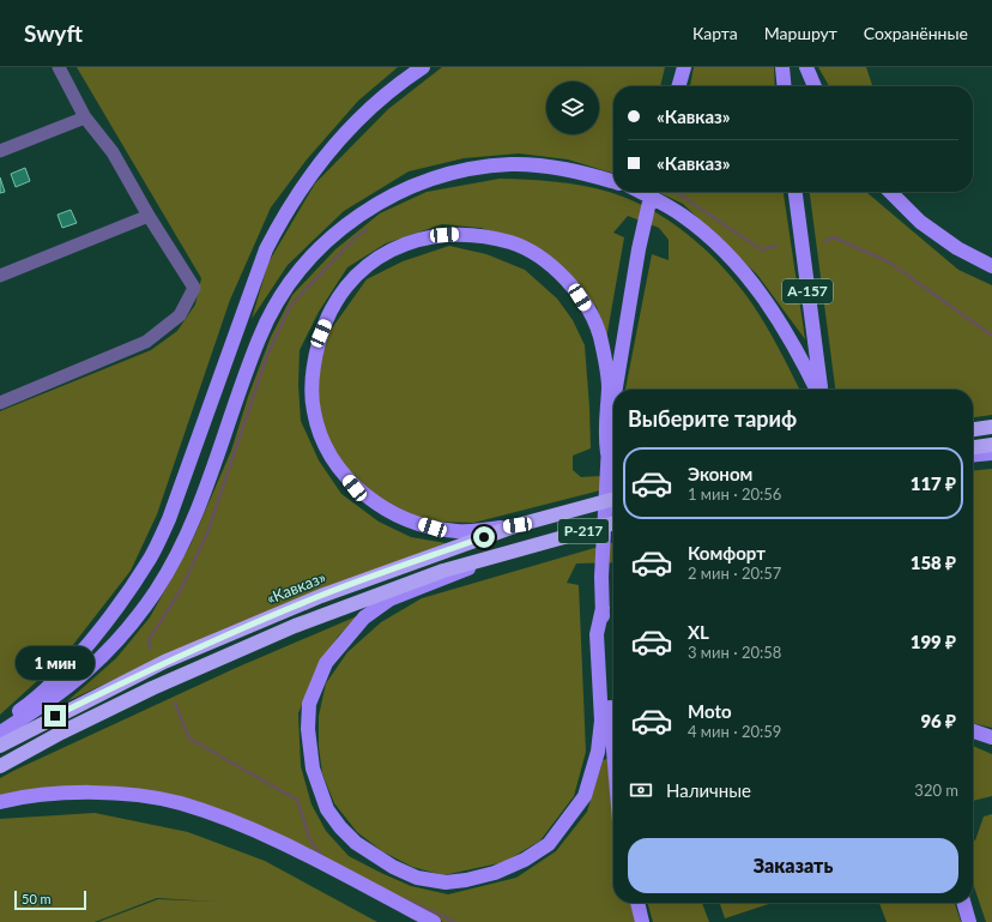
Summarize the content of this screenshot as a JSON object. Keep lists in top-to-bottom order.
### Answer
{
  "streets": {
    "highway": ["Р-217", "«Кавказ»"],
    "main road": ["А-157"]
  },
  "scale_bar": "50 m",
  "page": {
    "header": "Swyft",
    "nav": ["Карта", "Маршрут", "Сохранённые"],
    "banner": ["«Кавказ»", "«Кавказ»"],
    "heading": "Выберите тариф",
    "list": [
      {
        "name": "Эконом",
        "note": "1 мин · 20:56",
        "value": "117 ₽"
      },
      {
        "name": "Комфорт",
        "note": "2 мин · 20:57",
        "value": "158 ₽"
      },
      {
        "name": "XL",
        "note": "3 мин · 20:58",
        "value": "199 ₽"
      },
      {
        "name": "Moto",
        "note": "4 мин · 20:59",
        "value": "96 ₽"
      }
    ],
    "bubble": "1 мин",
    "pay": ["Наличные", "320 m"],
    "buttons": "Заказать",
    "scale": "50 m"
  }
}
